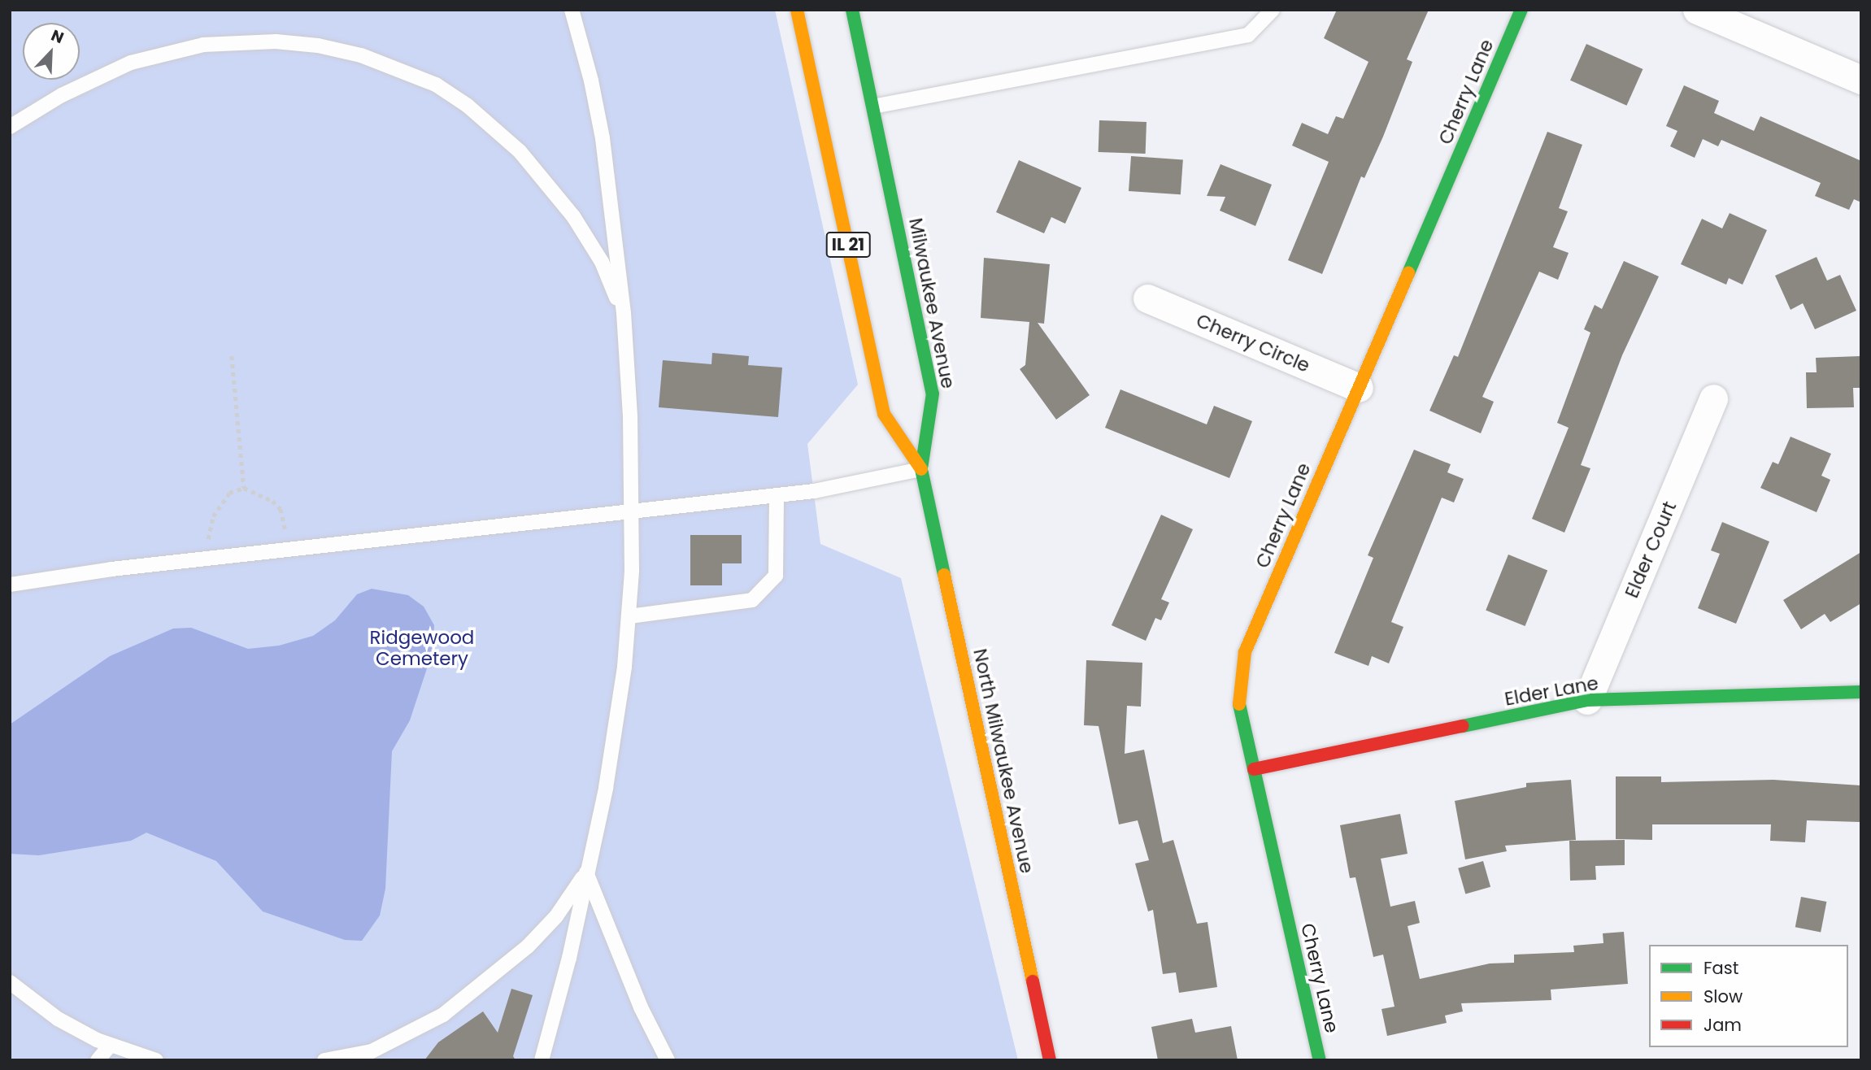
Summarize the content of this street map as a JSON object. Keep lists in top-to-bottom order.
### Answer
{
  "streets": {
    "street": [
      "Cherry Lane",
      "IL 21",
      "Milwaukee Avenue",
      "Cherry Circle",
      "Elder Court",
      "Elder Lane",
      "North Milwaukee Avenue"
    ]
  },
  "crossings": [
    ["Cherry Lane", "Cherry Circle"],
    ["Cherry Lane", "Elder Lane"],
    ["IL 21", "Milwaukee Avenue"],
    ["IL 21", "North Milwaukee Avenue"],
    ["Milwaukee Avenue", "North Milwaukee Avenue"],
    ["Elder Court", "Elder Lane"]
  ],
  "parks": ["Ridgewood Cemetery"],
  "legend": ["Fast", "Slow", "Jam"],
  "north": "top right"
}
